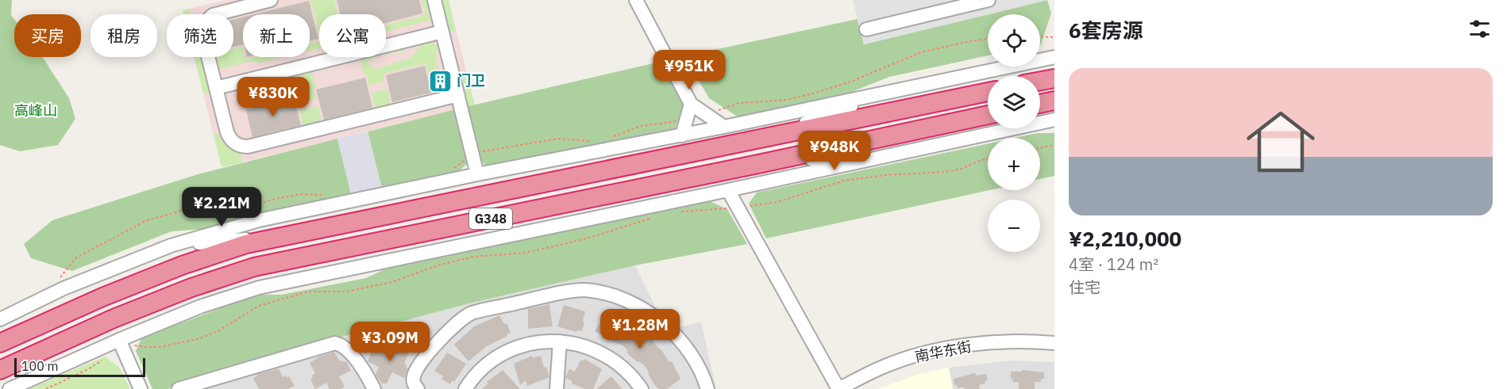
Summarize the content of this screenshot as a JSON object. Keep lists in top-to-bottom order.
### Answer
{
  "streets": {
    "highway": ["G348"],
    "street": ["南华东街"]
  },
  "parks": ["高峰山"],
  "places": {
    "building": ["门卫"]
  },
  "scale_bar": "100 m",
  "page": {
    "heading": "6套房源",
    "map_buttons": ["+", "−"],
    "chip": [
      "买房",
      "租房",
      "筛选",
      "新上",
      "公寓"
    ],
    "price": [
      "¥951K",
      "¥830K",
      "¥948K",
      "¥2.21M",
      "¥1.28M",
      "¥3.09M"
    ],
    "list": [
      {
        "name": "¥2,210,000",
        "note": "4室 · 124 m² · 住宅"
      }
    ],
    "scale": "100 m"
  }
}
